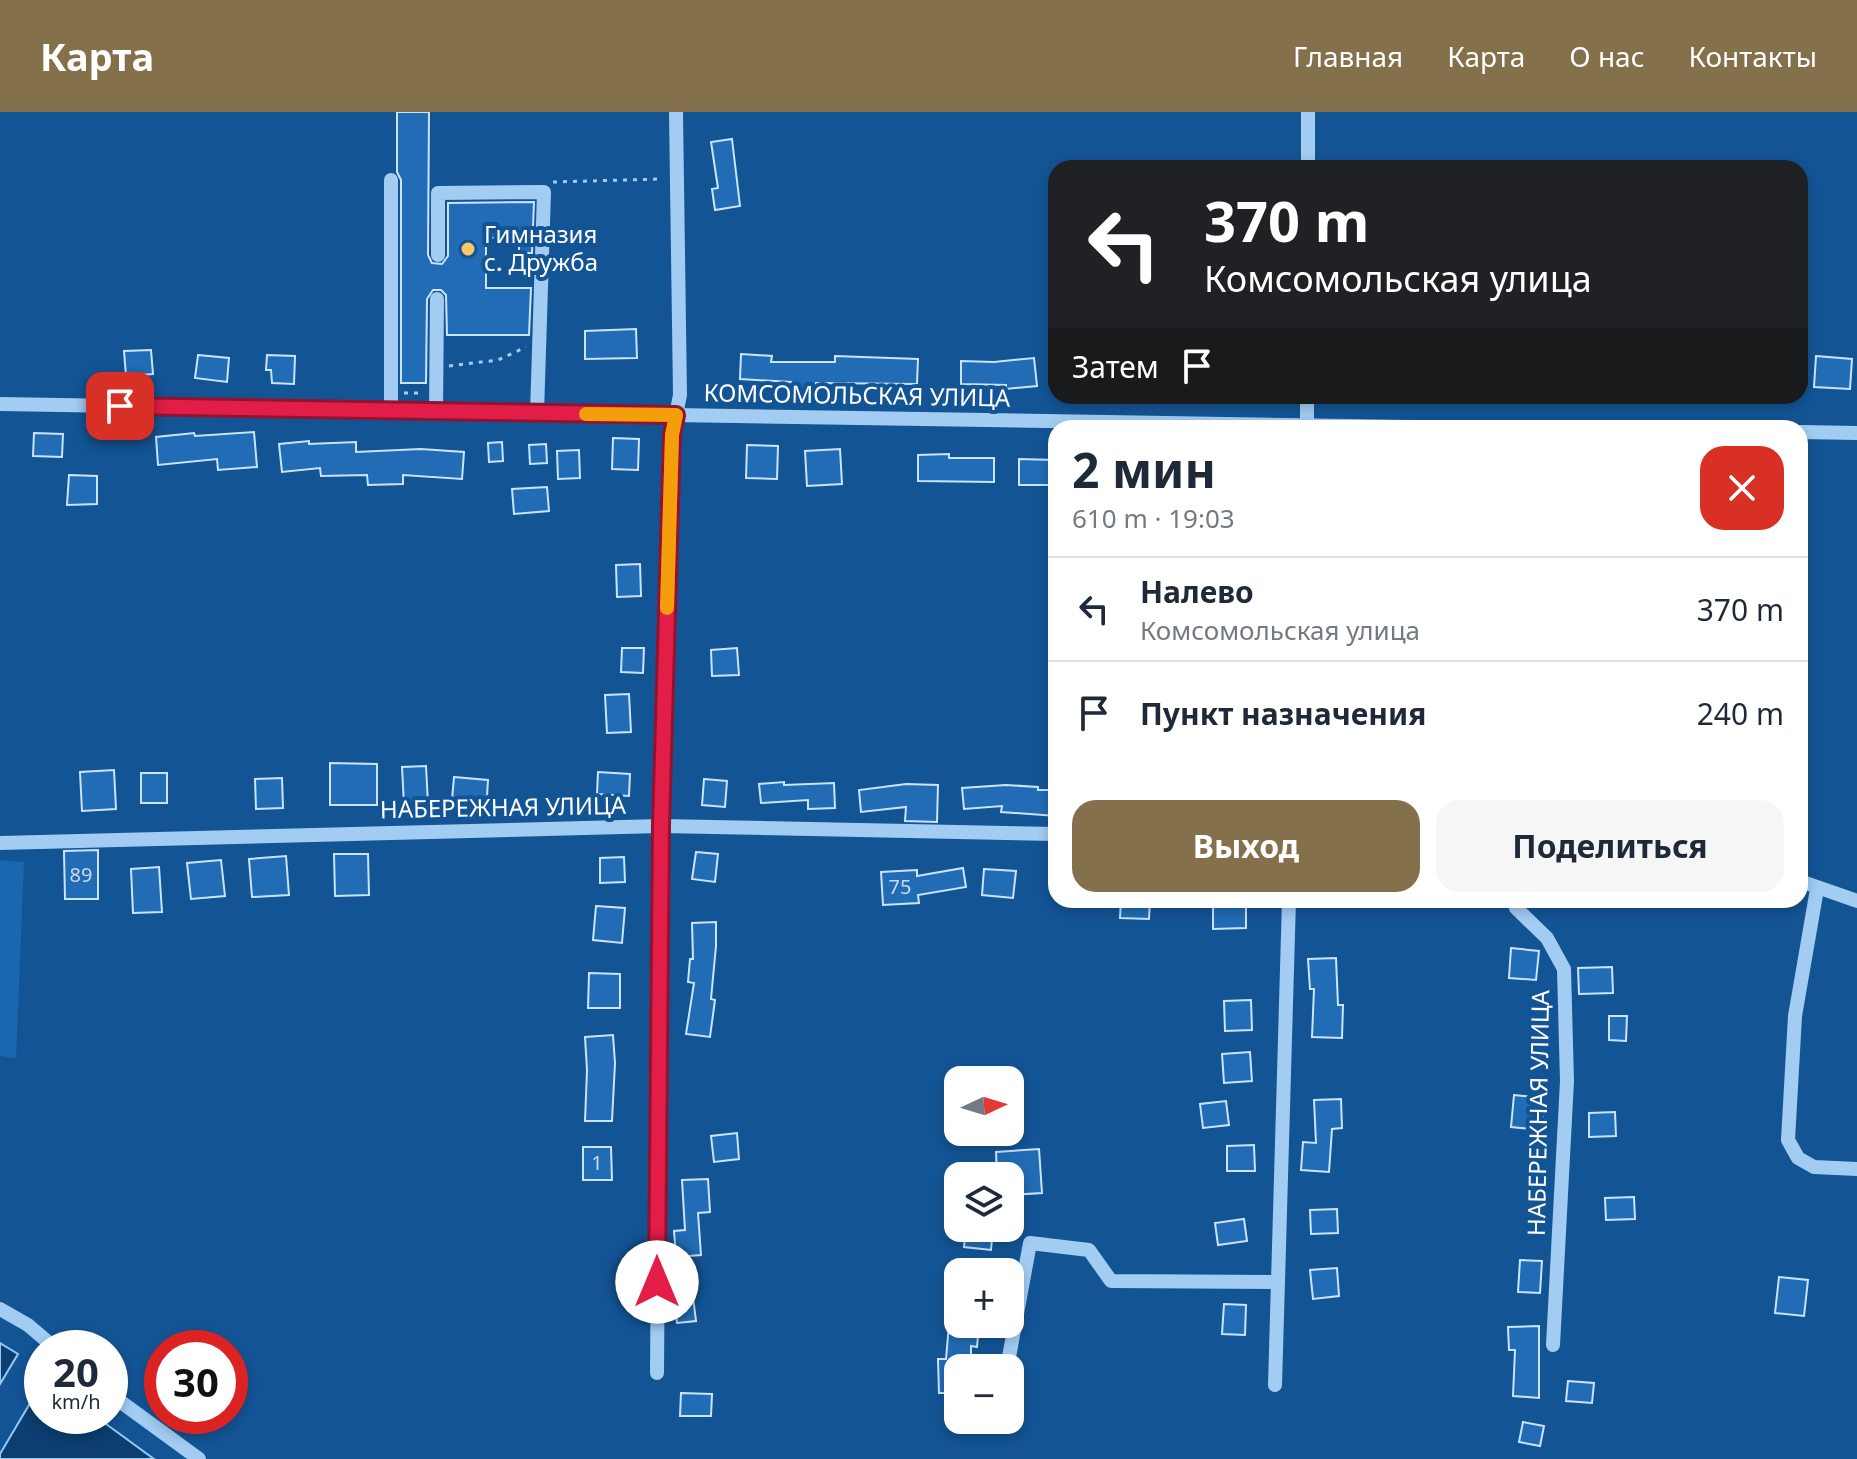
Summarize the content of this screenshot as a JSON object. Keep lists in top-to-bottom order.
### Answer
{
  "streets": {
    "street": ["КОМСОМОЛЬСКАЯ УЛИЦА", "НАБЕРЕЖНАЯ УЛИЦА"]
  },
  "places": ["Гимназия с. Дружба"],
  "house_numbers": ["89", "75", "1"],
  "north": "right",
  "page": {
    "header": "Карта",
    "nav": [
      "Главная",
      "Карта",
      "О нас",
      "Контакты"
    ],
    "turn": ["370 m", "Комсомольская улица"],
    "then": "Затем",
    "heading": ["2 мин", "610 m · 19:03"],
    "list": [
      {
        "name": "Налево",
        "note": "Комсомольская улица",
        "value": "370 m"
      },
      {
        "name": "Пункт назначения",
        "value": "240 m"
      }
    ],
    "buttons": ["Выход", "Поделиться"],
    "map_buttons": ["+", "−"],
    "speed": "20 km/h",
    "limit": "30"
  }
}
